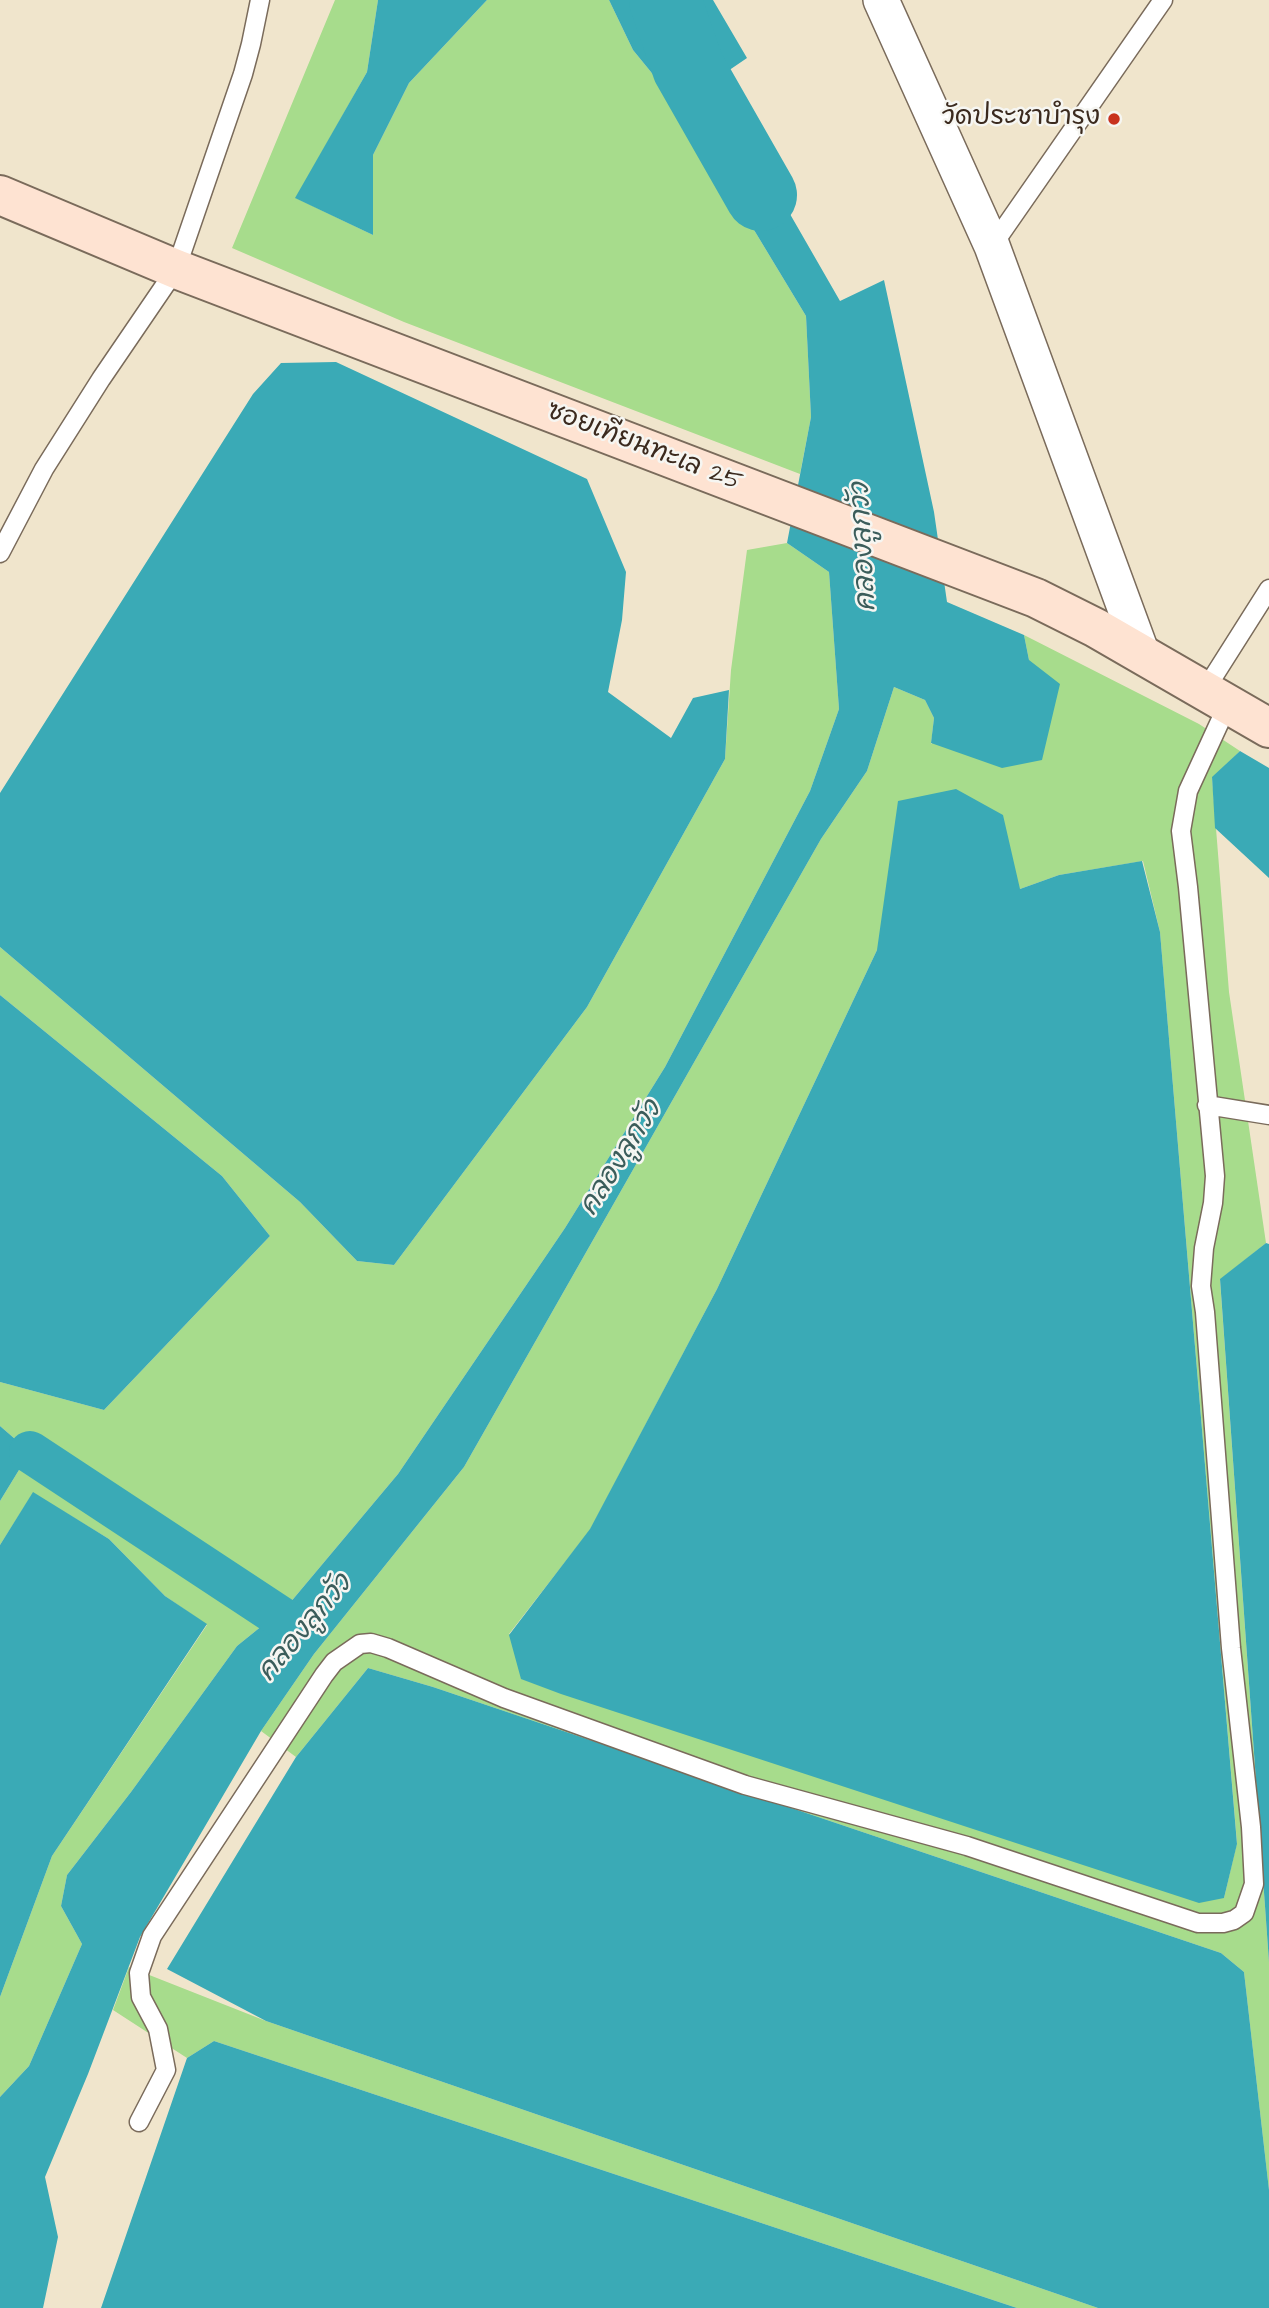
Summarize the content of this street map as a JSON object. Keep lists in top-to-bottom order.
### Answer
{
  "streets": {
    "street": ["ซอยเทียนทะเล 25"]
  },
  "water": ["คลองลูกวัว"],
  "places": ["วัดประชาบํารุง"]
}
